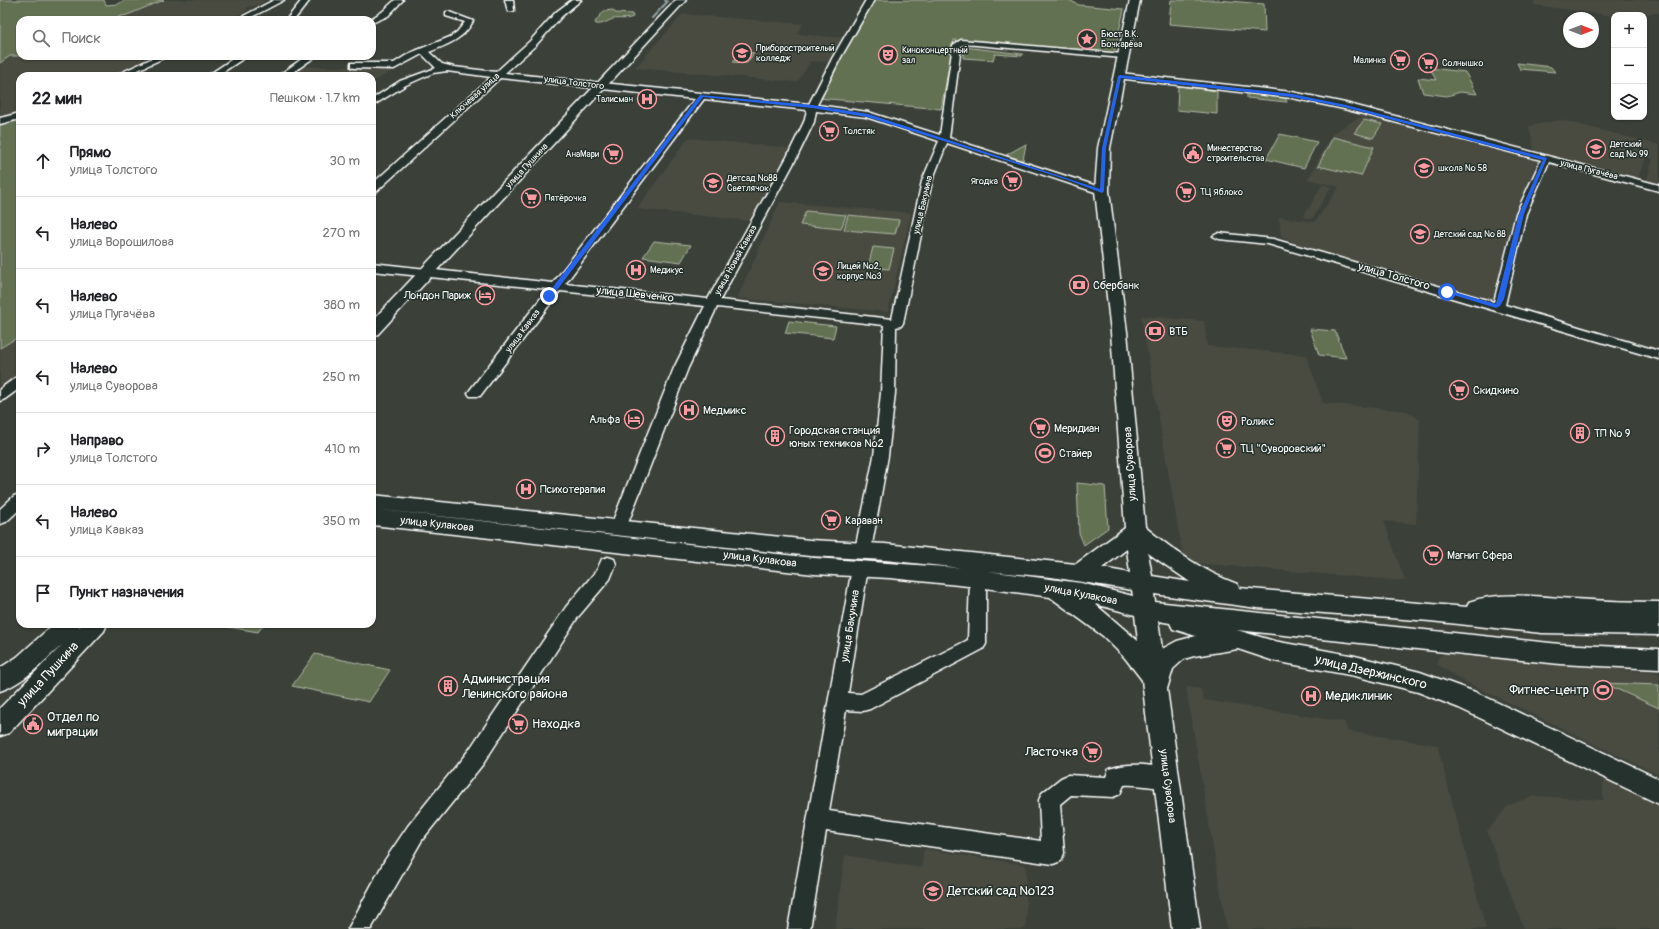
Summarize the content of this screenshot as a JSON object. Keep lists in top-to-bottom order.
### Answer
{
  "streets": {
    "main road": [
      "улица Пушкина",
      "улица Суворова",
      "улица Кулакова",
      "улица Дзержинского"
    ],
    "street": [
      "улица Толстого",
      "Ключевая улица",
      "улица Пугачёва",
      "улица Бакунина",
      "улица Новый Кавказ",
      "улица Шевченко",
      "улица Кавказ"
    ]
  },
  "crossings": [
    ["улица Толстого", "Ключевая улица"],
    ["улица Толстого", "улица Пушкина"],
    ["улица Толстого", "улица Бакунина"],
    ["улица Толстого", "улица Новый Кавказ"],
    ["улица Толстого", "улица Кавказ"],
    ["улица Толстого", "улица Суворова"],
    ["улица Пушкина", "улица Шевченко"],
    ["улица Пугачёва", "улица Суворова"],
    ["улица Бакунина", "улица Шевченко"],
    ["улица Бакунина", "улица Суворова"],
    ["улица Бакунина", "улица Кулакова"],
    ["улица Новый Кавказ", "улица Шевченко"],
    ["улица Новый Кавказ", "улица Кулакова"],
    ["улица Шевченко", "улица Кавказ"],
    ["улица Суворова", "улица Кулакова"],
    ["улица Суворова", "улица Дзержинского"],
    ["улица Кулакова", "улица Дзержинского"]
  ],
  "places": {
    "place": ["Бюст В.К. Бочкарёва"],
    "school or university": [
      "Приборостроителый колледж",
      "Детский сад № 99",
      "школа № 58",
      "Детсад №88 Светлячок",
      "Детский сад № 88",
      "Лицей №2, корпус №3",
      "Детский сад №123"
    ],
    "theatre": ["Киноконцертный зал", "Роликс"],
    "supermarket": [
      "Малинка",
      "Солнышко",
      "Толстяк",
      "АнаМари",
      "Ягодка",
      "ТЦ Яблоко",
      "Пятёрочка",
      "Скидкино",
      "Меридиан",
      "ТЦ \"Суворовский\"",
      "Караван",
      "Магнит Сфера",
      "Находка",
      "Ласточка"
    ],
    "hospital": [
      "Талисман",
      "Медикус",
      "Медмикс",
      "Психотерапия",
      "Медиклиник"
    ],
    "public building": ["Минестерство строительства", "Отдел по миграции"],
    "bank": ["Сбербанк", "ВТБ"],
    "hotel": ["Лондон Париж", "Альфа"],
    "building": ["ТП № 9", "Городская станция юных техников №2", "Администрация Ленинского района"],
    "sports": ["Стайер", "Фитнес-центр"]
  },
  "north": "right",
  "page": {
    "map_buttons": ["+", "−"],
    "search": "Поиск",
    "heading": ["22 мин", "Пешком · 1.7 km"],
    "list": [
      ["Прямо", "улица Толстого", "30 m"],
      ["Налево", "улица Ворошилова", "270 m"],
      ["Налево", "улица Пугачёва", "380 m"],
      ["Налево", "улица Суворова", "250 m"],
      ["Направо", "улица Толстого", "410 m"],
      ["Налево", "улица Кавказ", "350 m"],
      "Пункт назначения"
    ]
  }
}
